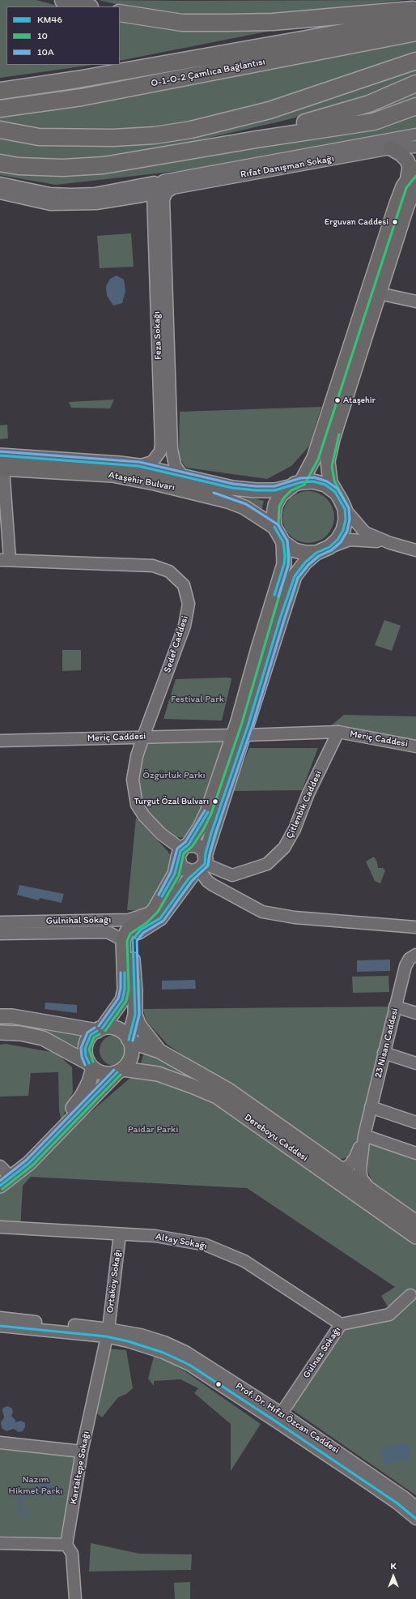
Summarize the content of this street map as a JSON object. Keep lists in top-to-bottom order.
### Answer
{
  "streets": {
    "highway": ["O-1-O-2 Çamlıca Bağlantısı"],
    "main road": ["Ataşehir Bulvarı", "Dereboyu Caddesi"],
    "street": [
      "Rıfat Danışman Sokağı",
      "Feza Sokağı",
      "Sedef Caddesi",
      "Meriç Caddesi",
      "Çitlenbik Caddesi",
      "Gülnihal Sokağı",
      "23 Nisan Caddesi",
      "Altay Sokağı",
      "Ortaköy Sokağı",
      "Gülnaz Sokağı",
      "Prof. Dr. Hıfzı Özcan Caddesi",
      "Kartaltepe Sokağı"
    ]
  },
  "crossings": [
    ["Rıfat Danışman Sokağı", "Feza Sokağı"],
    ["Feza Sokağı", "Ataşehir Bulvarı"],
    ["Sedef Caddesi", "Meriç Caddesi"],
    ["Meriç Caddesi", "Çitlenbik Caddesi"],
    ["Altay Sokağı", "Ortaköy Sokağı"],
    ["Altay Sokağı", "Gülnaz Sokağı"],
    ["Ortaköy Sokağı", "Prof. Dr. Hıfzı Özcan Caddesi"],
    ["Ortaköy Sokağı", "Kartaltepe Sokağı"],
    ["Gülnaz Sokağı", "Prof. Dr. Hıfzı Özcan Caddesi"],
    ["Prof. Dr. Hıfzı Özcan Caddesi", "Kartaltepe Sokağı"]
  ],
  "parks": [
    "Festival Park",
    "Özgürlük Parkı",
    "Paidar Parki",
    "Nazım Hikmet Parkı"
  ],
  "places": ["Erguvan Caddesi", "Ataşehir", "Turgut Özal Bulvarı"],
  "lines": ["transit line 10", "transit line 10A", "transit line KM46"],
  "legend": ["KM46", "10", "10A"],
  "north": "top"
}
